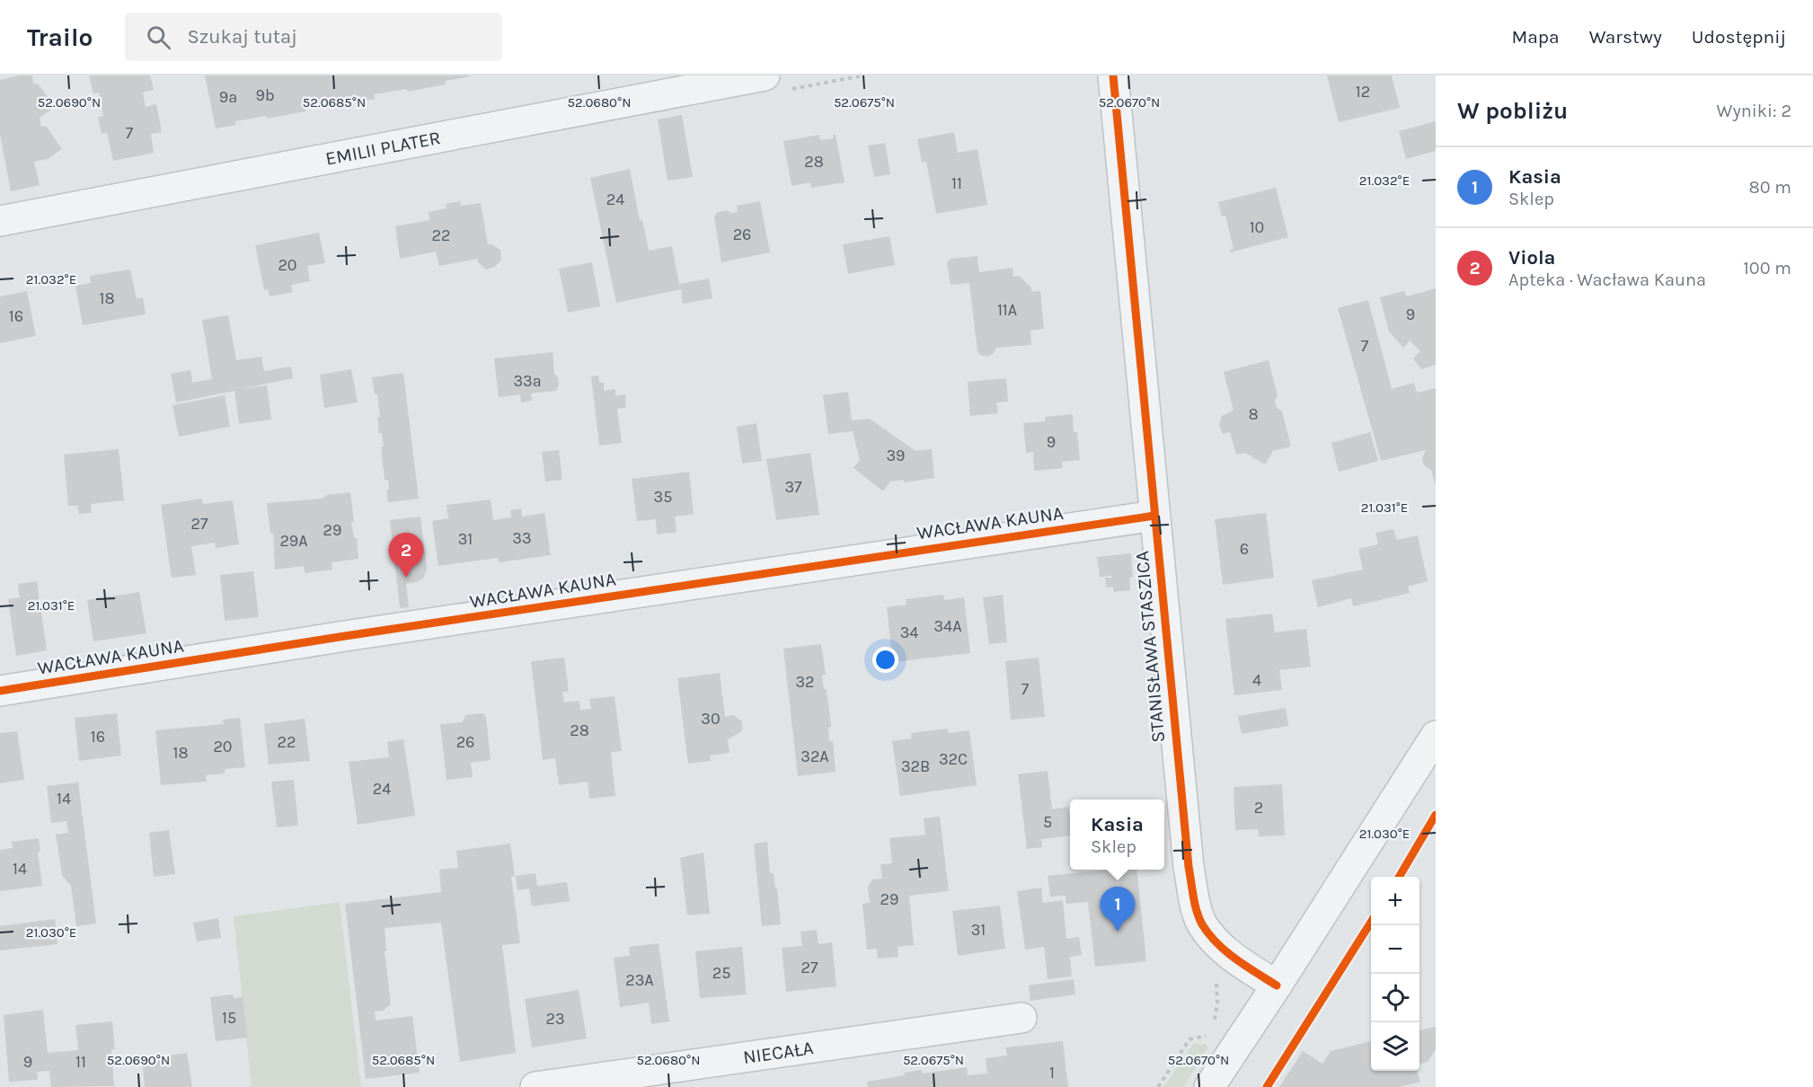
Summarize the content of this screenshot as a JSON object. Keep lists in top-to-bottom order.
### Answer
{
  "streets": {
    "street": [
      "EMILII PLATER",
      "WACŁAWA KAUNA",
      "STANISŁAWA STASZICA",
      "NIECAŁA"
    ]
  },
  "crossings": [
    ["WACŁAWA KAUNA", "STANISŁAWA STASZICA"]
  ],
  "house_numbers": [
    "12",
    "9b",
    "9a",
    "7",
    "28",
    "11",
    "24",
    "10",
    "26",
    "22",
    "20",
    "18",
    "11A",
    "9",
    "16",
    "7",
    "33a",
    "8",
    "9",
    "39",
    "37",
    "35",
    "27",
    "29",
    "33",
    "31",
    "29A",
    "6",
    "34A",
    "34",
    "4",
    "32",
    "7",
    "30",
    "28",
    "16",
    "22",
    "26",
    "20",
    "18",
    "32A",
    "32C",
    "32B",
    "24",
    "14",
    "2",
    "5",
    "14",
    "29",
    "31",
    "27",
    "25",
    "23A",
    "15",
    "23",
    "9",
    "11",
    "1"
  ],
  "page": {
    "header": "Trailo",
    "search": "Szukaj tutaj",
    "nav": ["Mapa", "Warstwy", "Udostępnij"],
    "heading": ["W pobliżu", "Wyniki: 2"],
    "list": [
      {
        "mark": "1",
        "name": "Kasia",
        "note": "Sklep",
        "value": "80 m"
      },
      {
        "mark": "2",
        "name": "Viola",
        "note": "Apteka · Wacława Kauna",
        "value": "100 m"
      }
    ],
    "pins": ["2", "1"],
    "popup": ["Kasia", "Sklep"],
    "map_buttons": ["+", "−"]
  },
  "coordinates": [
    "52.0690°N",
    "52.0685°N",
    "52.0680°N",
    "52.0675°N",
    "52.0670°N",
    "21.032°E",
    "21.031°E",
    "21.030°E"
  ]
}
